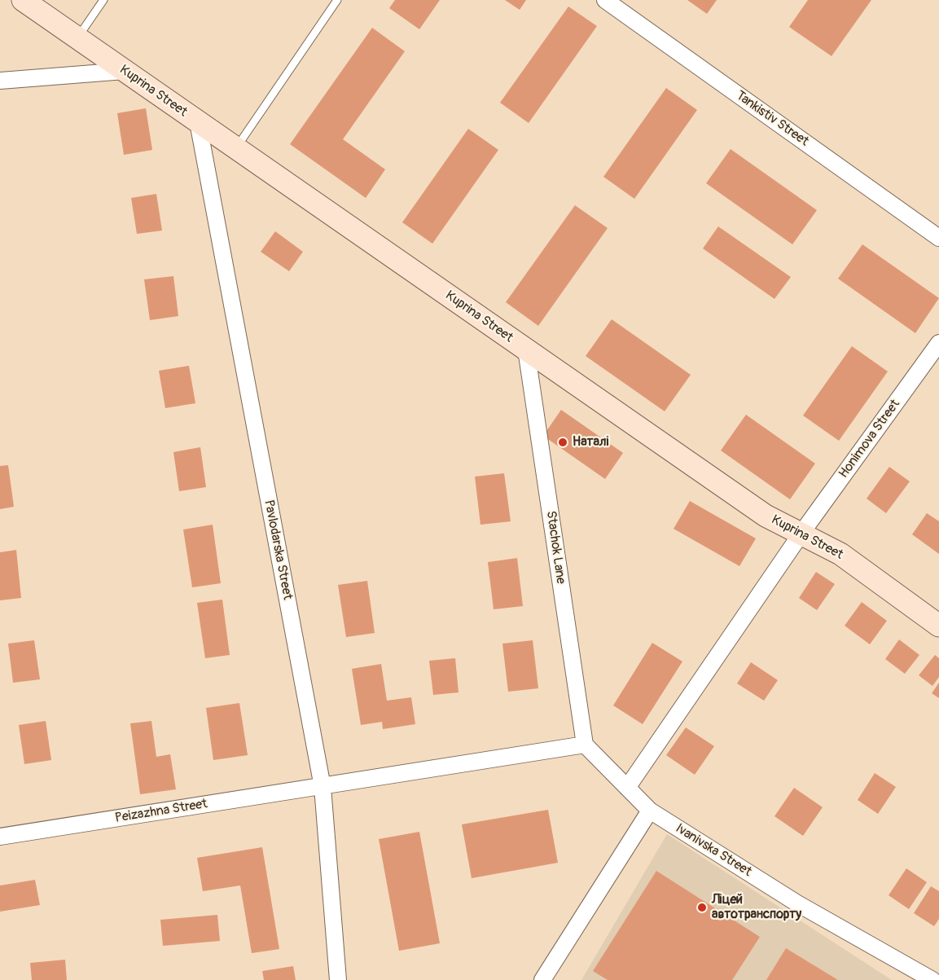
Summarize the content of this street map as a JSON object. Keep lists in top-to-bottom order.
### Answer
{
  "streets": {
    "main road": ["Kuprina Street"],
    "street": [
      "Tankistiv Street",
      "Honimova Street",
      "Stachok Lane",
      "Pavlodarska Street",
      "Peizazhna Street",
      "Ivanivska Street"
    ]
  },
  "crossings": [
    ["Kuprina Street", "Honimova Street"],
    ["Kuprina Street", "Stachok Lane"],
    ["Kuprina Street", "Pavlodarska Street"],
    ["Stachok Lane", "Ivanivska Street"],
    ["Pavlodarska Street", "Peizazhna Street"]
  ],
  "places": ["Наталі", "Ліцей автотранспорту"]
}
